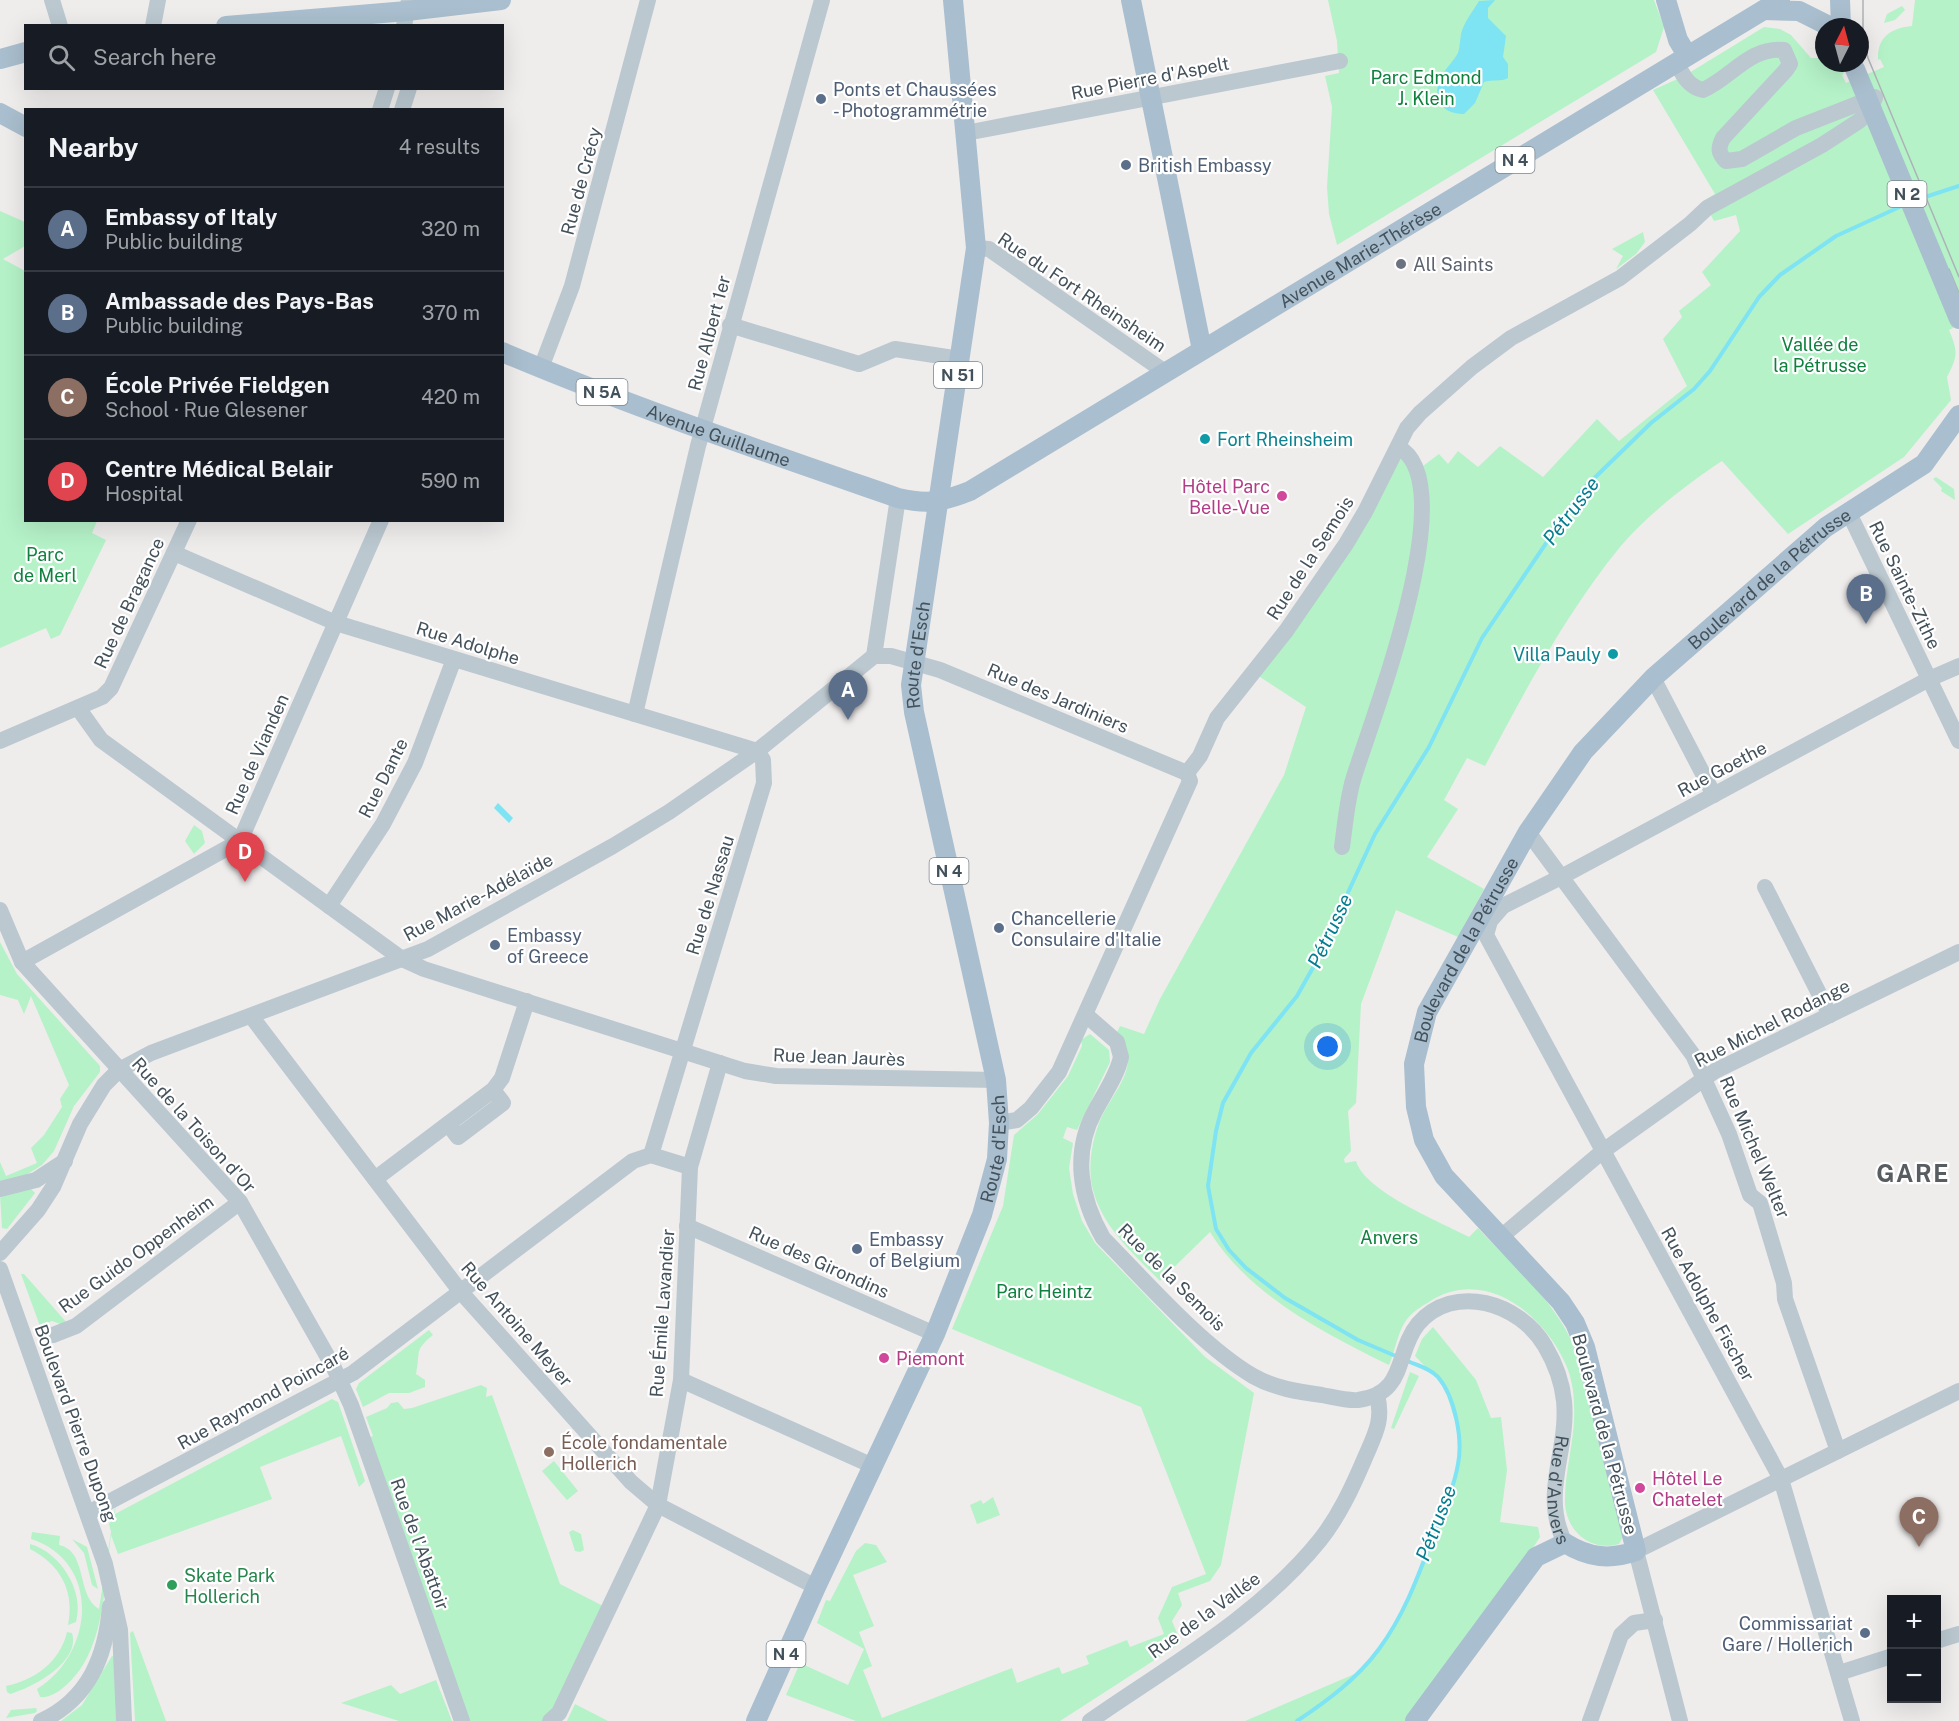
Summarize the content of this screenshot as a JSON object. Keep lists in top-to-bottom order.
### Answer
{
  "streets": {
    "main road": [
      "N 4",
      "N 2",
      "Avenue Marie-Thérèse",
      "N 51",
      "N 5A",
      "Avenue Guillaume",
      "Boulevard de la Pétrusse",
      "Route d'Esch",
      "Rue d'Anvers"
    ],
    "street": [
      "Rue Pierre d'Aspelt",
      "Rue de Crécy",
      "Rue du Fort Rheinsheim",
      "Rue Albert 1er",
      "Rue de la Semois",
      "Rue Sainte-Zithe",
      "Rue de Bragance",
      "Rue Adolphe",
      "Rue des Jardiniers",
      "Rue de Vianden",
      "Rue Goethe",
      "Rue Dante",
      "Rue de Nassau",
      "Rue Marie-Adélaïde",
      "Rue Michel Rodange",
      "Rue Jean Jaurès",
      "Rue de la Toison d'Or",
      "Rue Michel Welter",
      "Rue Guido Oppenheim",
      "Rue des Girondins",
      "Rue Adolphe Fischer",
      "Rue Émile Lavandier",
      "Rue Antoine Meyer",
      "Rue Raymond Poincaré",
      "Boulevard Pierre Dupong",
      "Rue de l'Abattoir",
      "Rue de la Vallée"
    ]
  },
  "crossings": [
    ["Rue Pierre d'Aspelt", "N 51"],
    ["N 4", "Avenue Marie-Thérèse"],
    ["Rue de Crécy", "Avenue Guillaume"],
    ["Avenue Marie-Thérèse", "Rue du Fort Rheinsheim"],
    ["Avenue Marie-Thérèse", "N 51"],
    ["Avenue Marie-Thérèse", "Avenue Guillaume"],
    ["Avenue Marie-Thérèse", "Rue de la Semois"],
    ["Avenue Marie-Thérèse", "Route d'Esch"],
    ["Rue du Fort Rheinsheim", "N 51"],
    ["Rue Albert 1er", "Avenue Guillaume"],
    ["Rue Albert 1er", "Rue Adolphe"],
    ["N 51", "Avenue Guillaume"],
    ["N 51", "Route d'Esch"],
    ["Avenue Guillaume", "Route d'Esch"],
    ["Rue de la Semois", "Route d'Esch"],
    ["Rue de la Semois", "Rue des Jardiniers"],
    ["Rue de la Semois", "Rue d'Anvers"],
    ["Rue de la Semois", "Rue de la Vallée"],
    ["Boulevard de la Pétrusse", "Rue Sainte-Zithe"],
    ["Boulevard de la Pétrusse", "Rue Goethe"],
    ["Boulevard de la Pétrusse", "Rue Michel Rodange"],
    ["Boulevard de la Pétrusse", "Rue Michel Welter"],
    ["Boulevard de la Pétrusse", "Rue d'Anvers"],
    ["Rue Sainte-Zithe", "Rue Goethe"],
    ["Rue de Bragance", "Rue Adolphe"],
    ["Rue de Bragance", "Rue Jean Jaurès"],
    ["Rue Adolphe", "Rue de Vianden"],
    ["Rue Adolphe", "Rue Dante"],
    ["Rue Adolphe", "Rue de Nassau"],
    ["Rue Adolphe", "Rue Marie-Adélaïde"],
    ["Route d'Esch", "Rue des Jardiniers"],
    ["Route d'Esch", "Rue Jean Jaurès"],
    ["Route d'Esch", "Rue des Girondins"],
    ["Route d'Esch", "Rue Antoine Meyer"],
    ["Rue de Vianden", "Rue Jean Jaurès"],
    ["Rue de Vianden", "Rue de la Toison d'Or"],
    ["Rue Goethe", "Rue Michel Welter"],
    ["Rue Dante", "Rue Jean Jaurès"],
    ["Rue de Nassau", "Rue Marie-Adélaïde"],
    ["Rue de Nassau", "Rue Jean Jaurès"],
    ["Rue de Nassau", "Rue Raymond Poincaré"],
    ["Rue Marie-Adélaïde", "Rue Jean Jaurès"],
    ["Rue Marie-Adélaïde", "Rue de la Toison d'Or"],
    ["Rue Marie-Adélaïde", "Rue Antoine Meyer"],
    ["Rue Michel Rodange", "Rue Michel Welter"],
    ["Rue Michel Rodange", "Rue Adolphe Fischer"],
    ["Rue Jean Jaurès", "Rue Émile Lavandier"],
    ["Rue de la Toison d'Or", "Rue Guido Oppenheim"],
    ["Rue de la Toison d'Or", "Rue Raymond Poincaré"],
    ["Rue de la Toison d'Or", "Rue de l'Abattoir"],
    ["Rue Michel Welter", "Rue d'Anvers"],
    ["Rue des Girondins", "Rue Émile Lavandier"],
    ["Rue Adolphe Fischer", "Rue d'Anvers"],
    ["Rue Émile Lavandier", "Rue Antoine Meyer"],
    ["Rue Antoine Meyer", "Rue Raymond Poincaré"],
    ["Rue Raymond Poincaré", "Boulevard Pierre Dupong"],
    ["Rue Raymond Poincaré", "Rue de l'Abattoir"],
    ["Rue d'Anvers", "Rue de la Vallée"]
  ],
  "districts": ["GARE"],
  "water": ["Pétrusse"],
  "parks": [
    "Parc Edmond J. Klein",
    "Vallée de la Pétrusse",
    "Parc de Merl",
    "Anvers",
    "Parc Heintz"
  ],
  "places": [
    "Ponts et Chaussées - Photogrammétrie",
    "British Embassy",
    "All Saints",
    "Fort Rheinsheim",
    "Hôtel Parc Belle-Vue",
    "Villa Pauly",
    "Chancellerie Consulaire d'Italie",
    "Embassy of Greece",
    "Embassy of Belgium",
    "Piemont",
    "École fondamentale Hollerich",
    "Hôtel Le Chatelet",
    "Skate Park Hollerich",
    "Commissariat Gare / Hollerich"
  ],
  "north": "top",
  "page": {
    "search": "Search here",
    "heading": ["Nearby", "4 results"],
    "list": [
      {
        "mark": "A",
        "name": "Embassy of Italy",
        "note": "Public building",
        "value": "320 m"
      },
      {
        "mark": "B",
        "name": "Ambassade des Pays-Bas",
        "note": "Public building",
        "value": "370 m"
      },
      {
        "mark": "C",
        "name": "École Privée Fieldgen",
        "note": "School · Rue Glesener",
        "value": "420 m"
      },
      {
        "mark": "D",
        "name": "Centre Médical Belair",
        "note": "Hospital",
        "value": "590 m"
      }
    ],
    "pins": [
      "B",
      "A",
      "D",
      "C"
    ],
    "map_buttons": ["+", "−"]
  }
}
